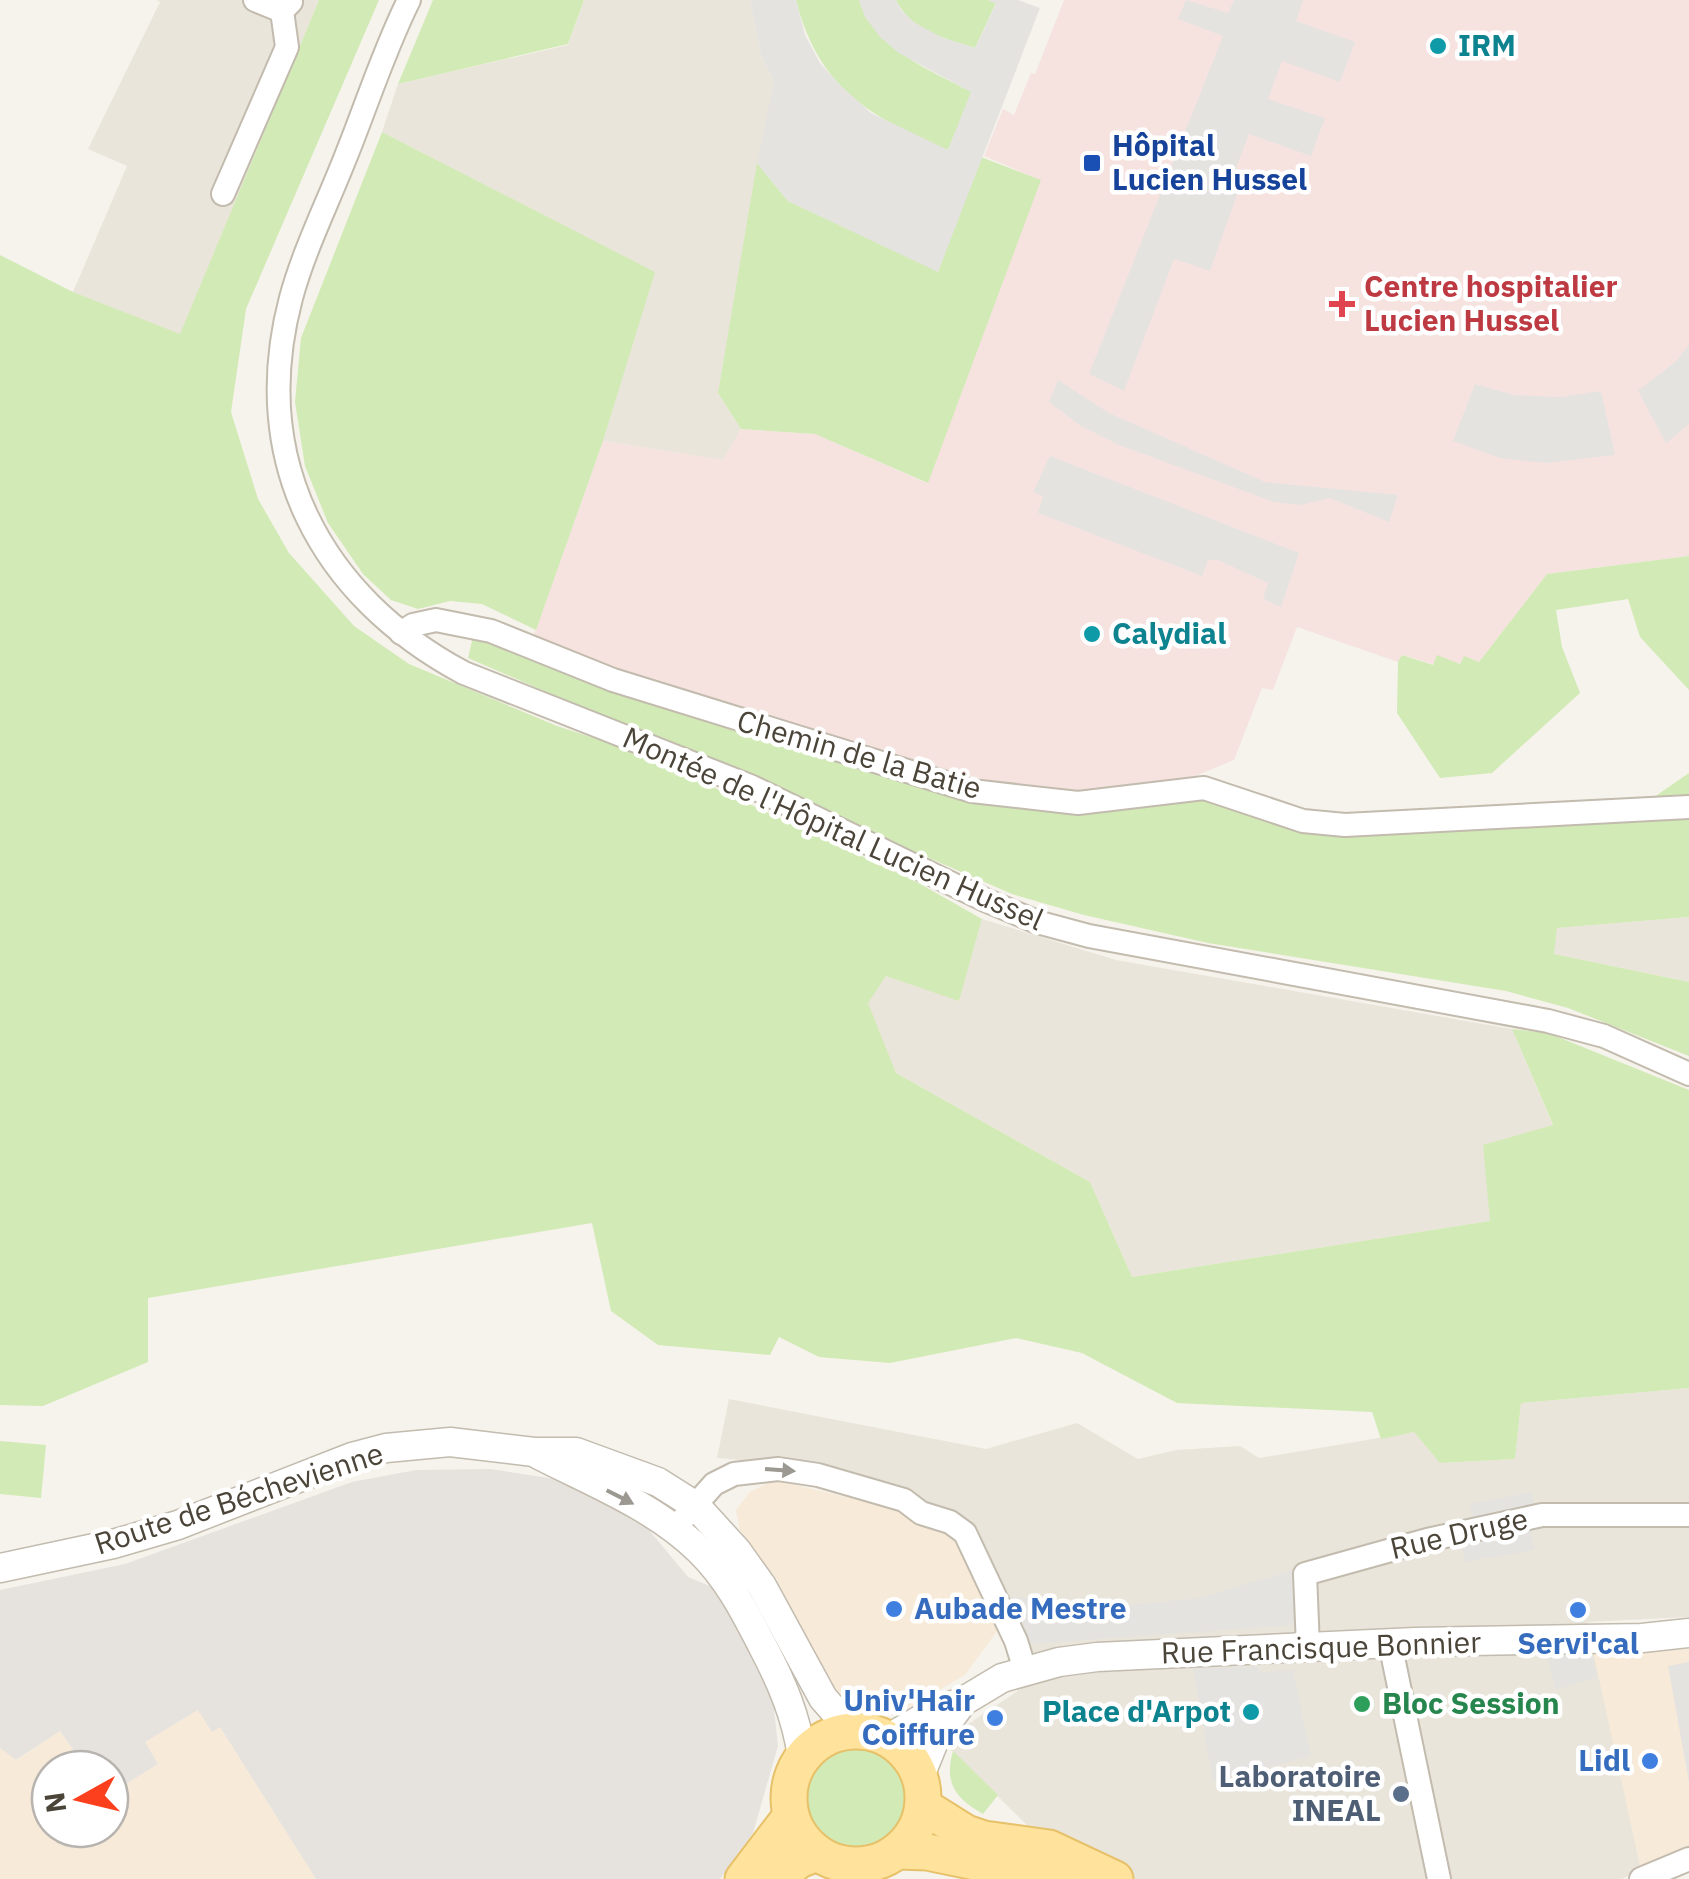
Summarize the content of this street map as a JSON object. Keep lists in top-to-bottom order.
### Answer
{
  "streets": {
    "street": [
      "Chemin de la Batie",
      "Montée de l'Hôpital Lucien Hussel",
      "Route de Béchevienne",
      "Rue Druge",
      "Rue Francisque Bonnier"
    ]
  },
  "crossings": [
    ["Chemin de la Batie", "Montée de l'Hôpital Lucien Hussel"],
    ["Route de Béchevienne", "Rue Francisque Bonnier"],
    ["Rue Druge", "Rue Francisque Bonnier"]
  ],
  "places": {
    "other": [
      "IRM",
      "Calydial",
      "Aubade Mestre",
      "Servi'cal",
      "Bloc Session",
      "Place d'Arpot",
      "Univ'Hair Coiffure",
      "Lidl",
      "Laboratoire INEAL"
    ],
    "transit": ["Hôpital Lucien Hussel"],
    "health": ["Centre hospitalier Lucien Hussel"]
  },
  "north": "left"
}
